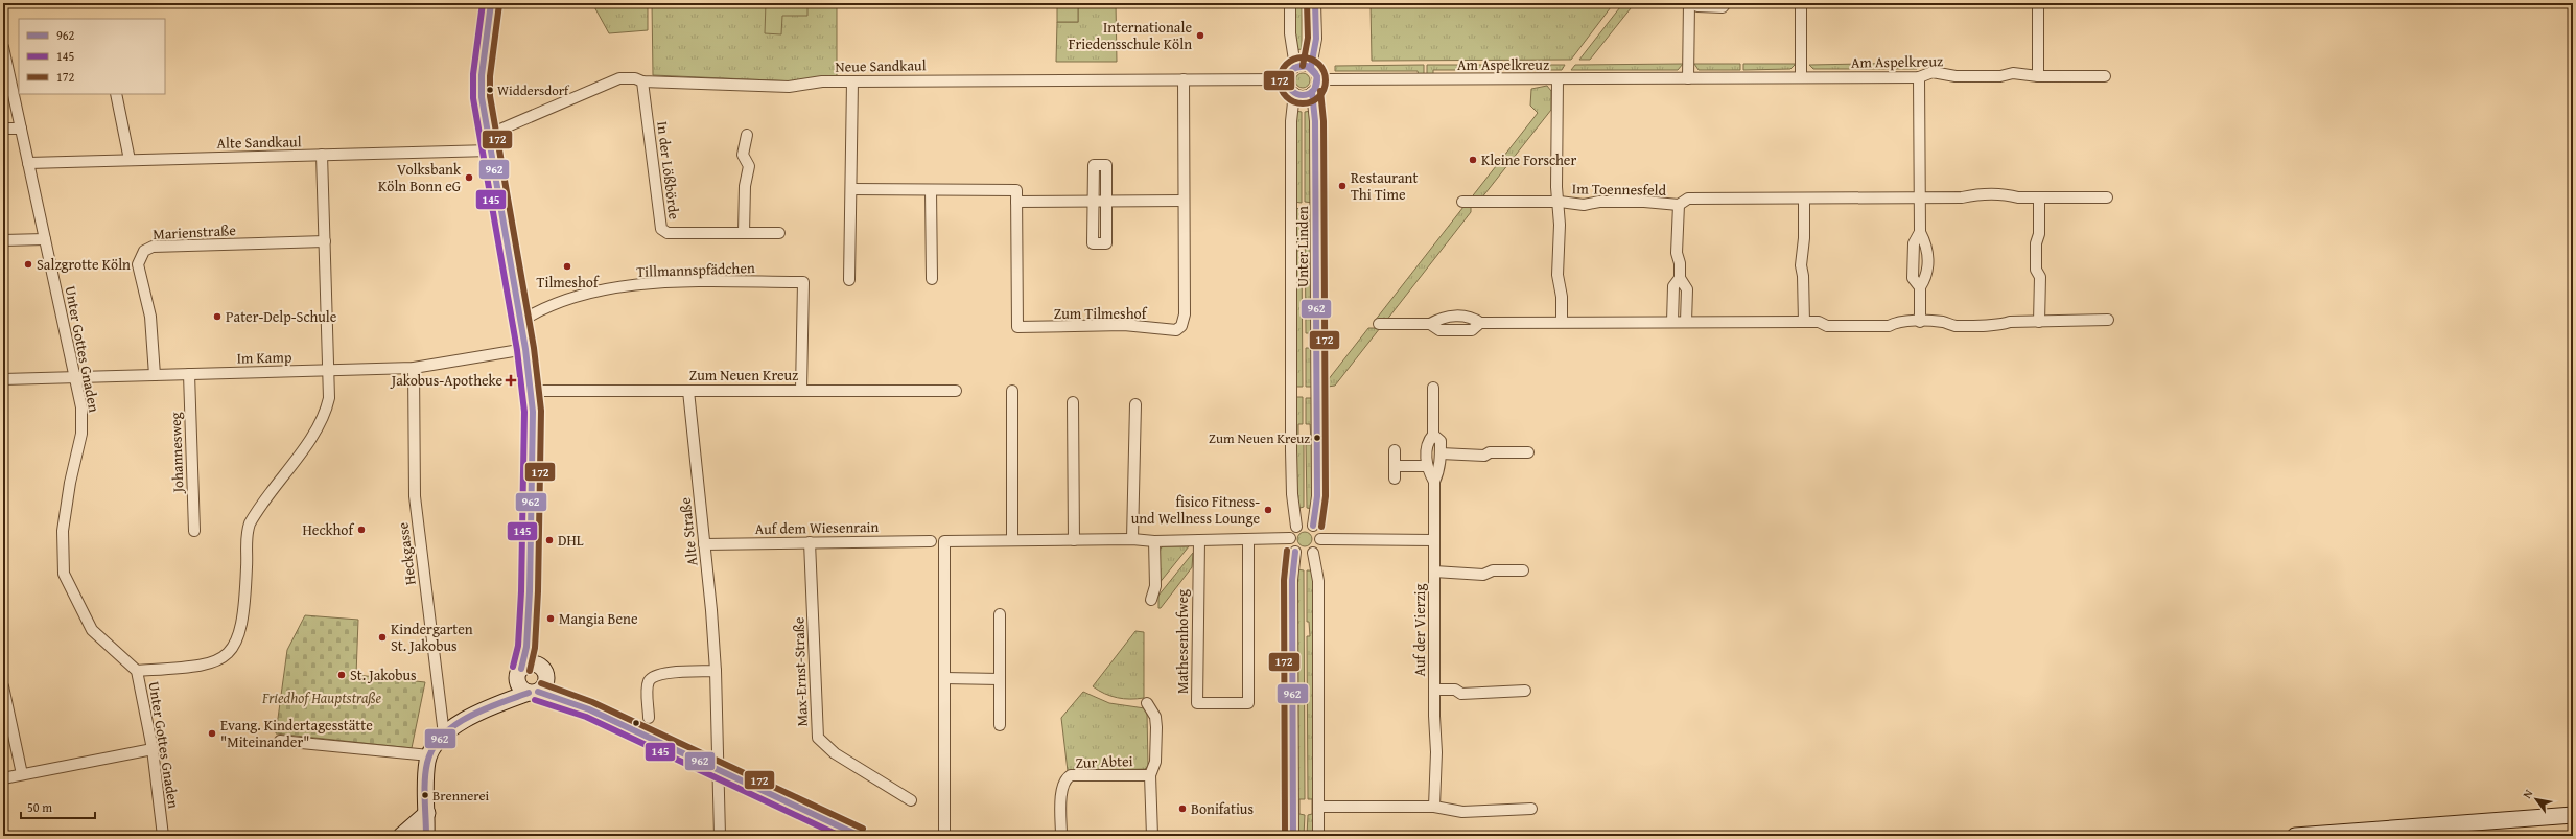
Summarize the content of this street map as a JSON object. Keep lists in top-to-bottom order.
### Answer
{
  "streets": {
    "street": [
      "Am Aspelkreuz",
      "Neue Sandkaul",
      "Alte Sandkaul",
      "In der Lößbörde",
      "Im Toennesfeld",
      "Marienstraße",
      "Unter Linden",
      "Tillmannspfädchen",
      "Zum Tilmeshof",
      "Unter Gottes Gnaden",
      "Im Kamp",
      "Zum Neuen Kreuz",
      "Johannesweg",
      "Auf dem Wiesenrain",
      "Alte Straße",
      "Heckgasse",
      "Auf der Vierzig",
      "Mathesenhofweg",
      "Max-Ernst-Straße",
      "Zur Abtei"
    ]
  },
  "crossings": [
    ["Am Aspelkreuz", "Neue Sandkaul"],
    ["Am Aspelkreuz", "Im Toennesfeld"],
    ["Am Aspelkreuz", "Unter Linden"],
    ["Neue Sandkaul", "In der Lößbörde"],
    ["Neue Sandkaul", "Unter Linden"],
    ["Neue Sandkaul", "Zum Tilmeshof"],
    ["Alte Sandkaul", "Unter Gottes Gnaden"],
    ["Marienstraße", "Im Kamp"],
    ["Tillmannspfädchen", "Zum Neuen Kreuz"],
    ["Unter Gottes Gnaden", "Im Kamp"],
    ["Im Kamp", "Johannesweg"],
    ["Im Kamp", "Heckgasse"],
    ["Zum Neuen Kreuz", "Alte Straße"],
    ["Auf dem Wiesenrain", "Alte Straße"],
    ["Auf dem Wiesenrain", "Max-Ernst-Straße"]
  ],
  "parks": ["Friedhof Hauptstraße"],
  "places": {
    "other": [
      "Internationale Friedensschule Köln",
      "Widdersdorf",
      "Kleine Forscher",
      "Volksbank Köln Bonn eG",
      "Restaurant Thi Time",
      "Salzgrotte Köln",
      "Tilmeshof",
      "Pater-Delp-Schule",
      "Zum Neuen Kreuz",
      "fisico Fitness- und Wellness Lounge",
      "Heckhof",
      "DHL",
      "Mangia Bene",
      "Kindergarten St. Jakobus",
      "St. Jakobus",
      "Evang. Kindertagesstätte \"Miteinander\"",
      "Brennerei",
      "Bonifatius"
    ],
    "health": ["Jakobus-Apotheke"]
  },
  "lines": ["transit line 962", "transit line 145", "transit line 172"],
  "legend": ["962", "145", "172"],
  "scale_bar": "50 m",
  "north": "top left"
}
